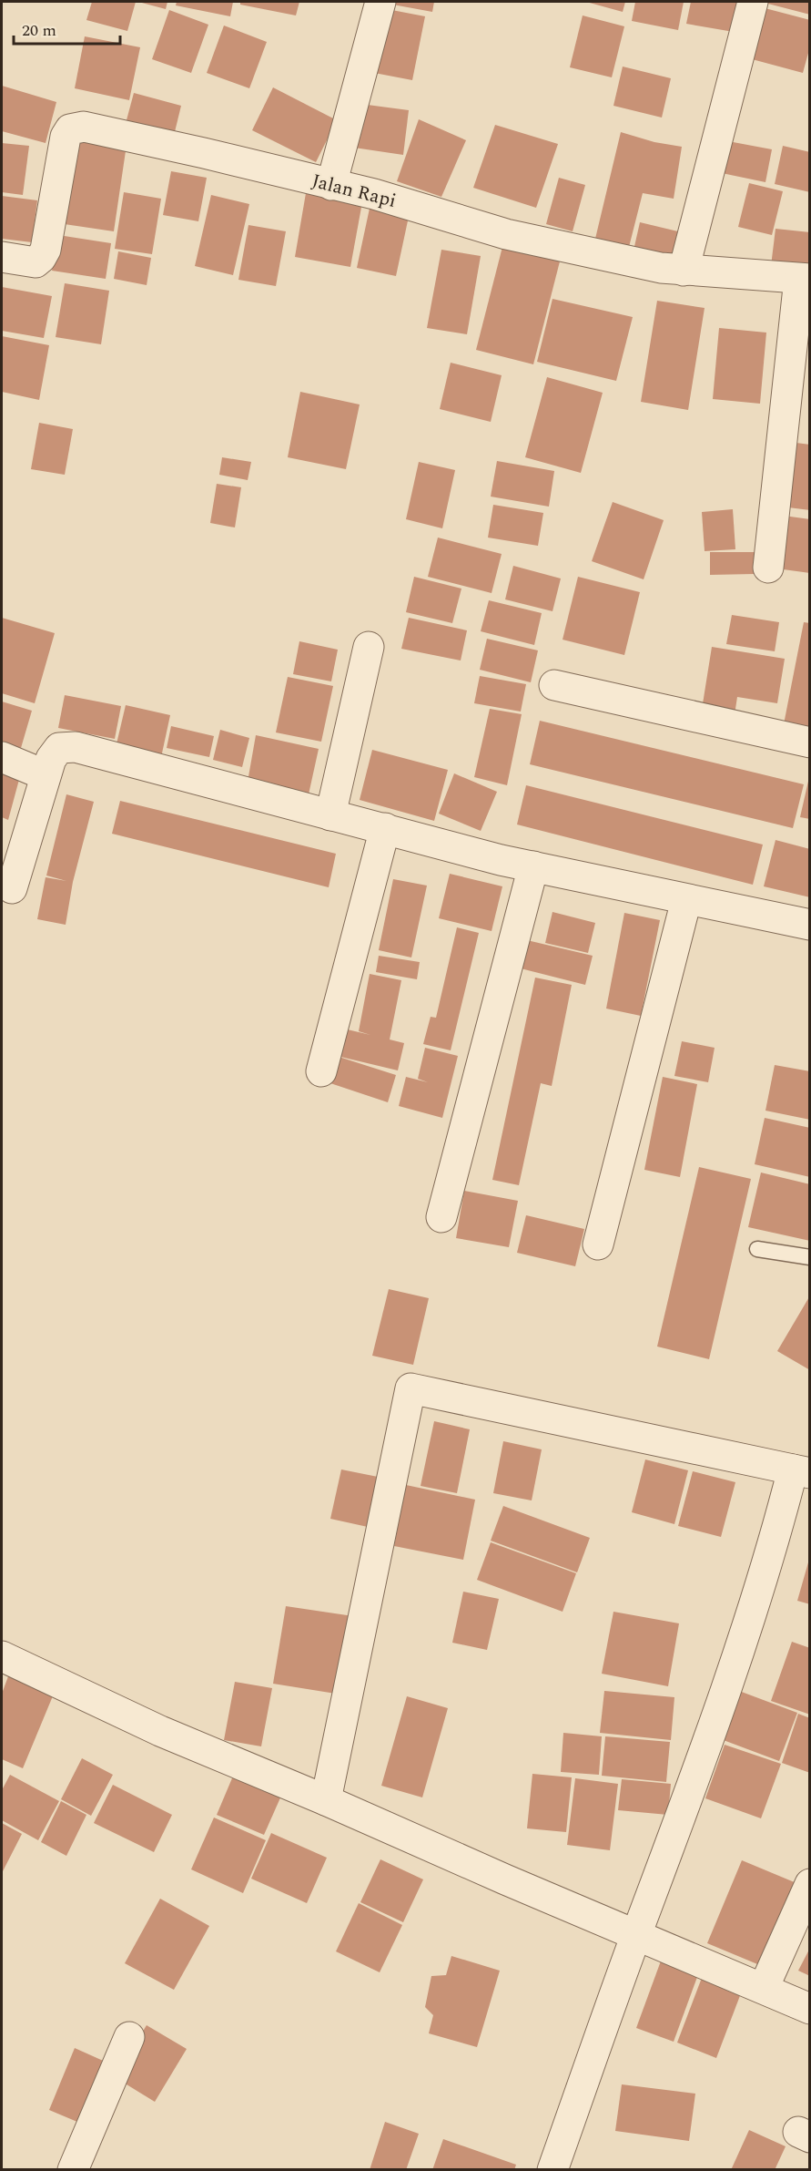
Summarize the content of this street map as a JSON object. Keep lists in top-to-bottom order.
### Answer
{
  "streets": {
    "street": ["Jalan Rapi"]
  },
  "scale_bar": "20 m"
}
